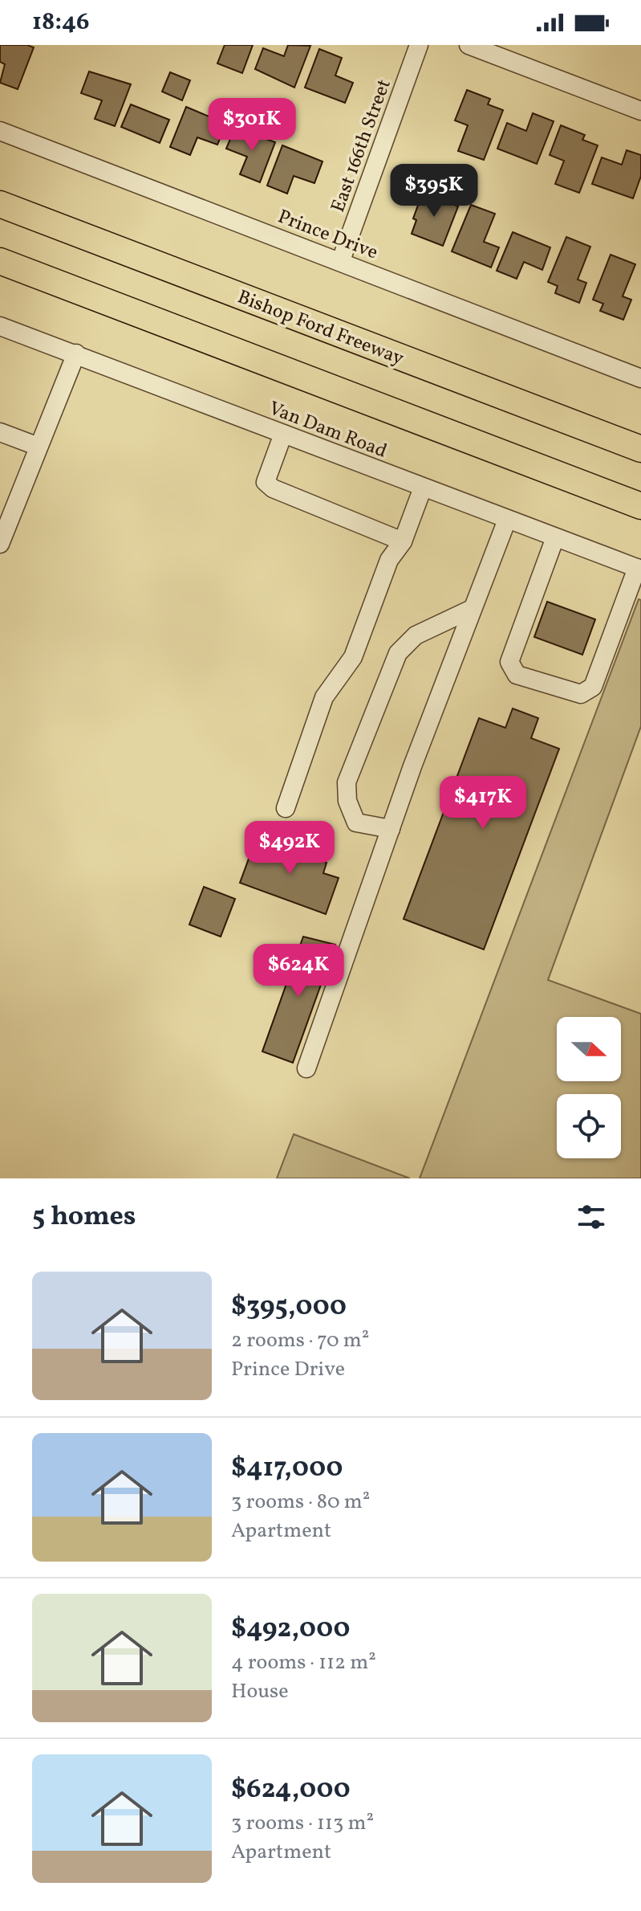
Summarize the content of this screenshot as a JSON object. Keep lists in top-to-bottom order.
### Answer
{
  "streets": {
    "highway": ["Bishop Ford Freeway"],
    "street": ["East 166th Street", "Prince Drive", "Van Dam Road"]
  },
  "crossings": [
    ["East 166th Street", "Prince Drive"]
  ],
  "north": "right",
  "page": {
    "status": "18:46",
    "price": [
      "$301K",
      "$395K",
      "$417K",
      "$492K",
      "$624K"
    ],
    "heading": "5 homes",
    "list": [
      {
        "name": "$395,000",
        "note": "2 rooms · 70 m² · Prince Drive"
      },
      {
        "name": "$417,000",
        "note": "3 rooms · 80 m² · Apartment"
      },
      {
        "name": "$492,000",
        "note": "4 rooms · 112 m² · House"
      },
      {
        "name": "$624,000",
        "note": "3 rooms · 113 m² · Apartment"
      }
    ]
  }
}
